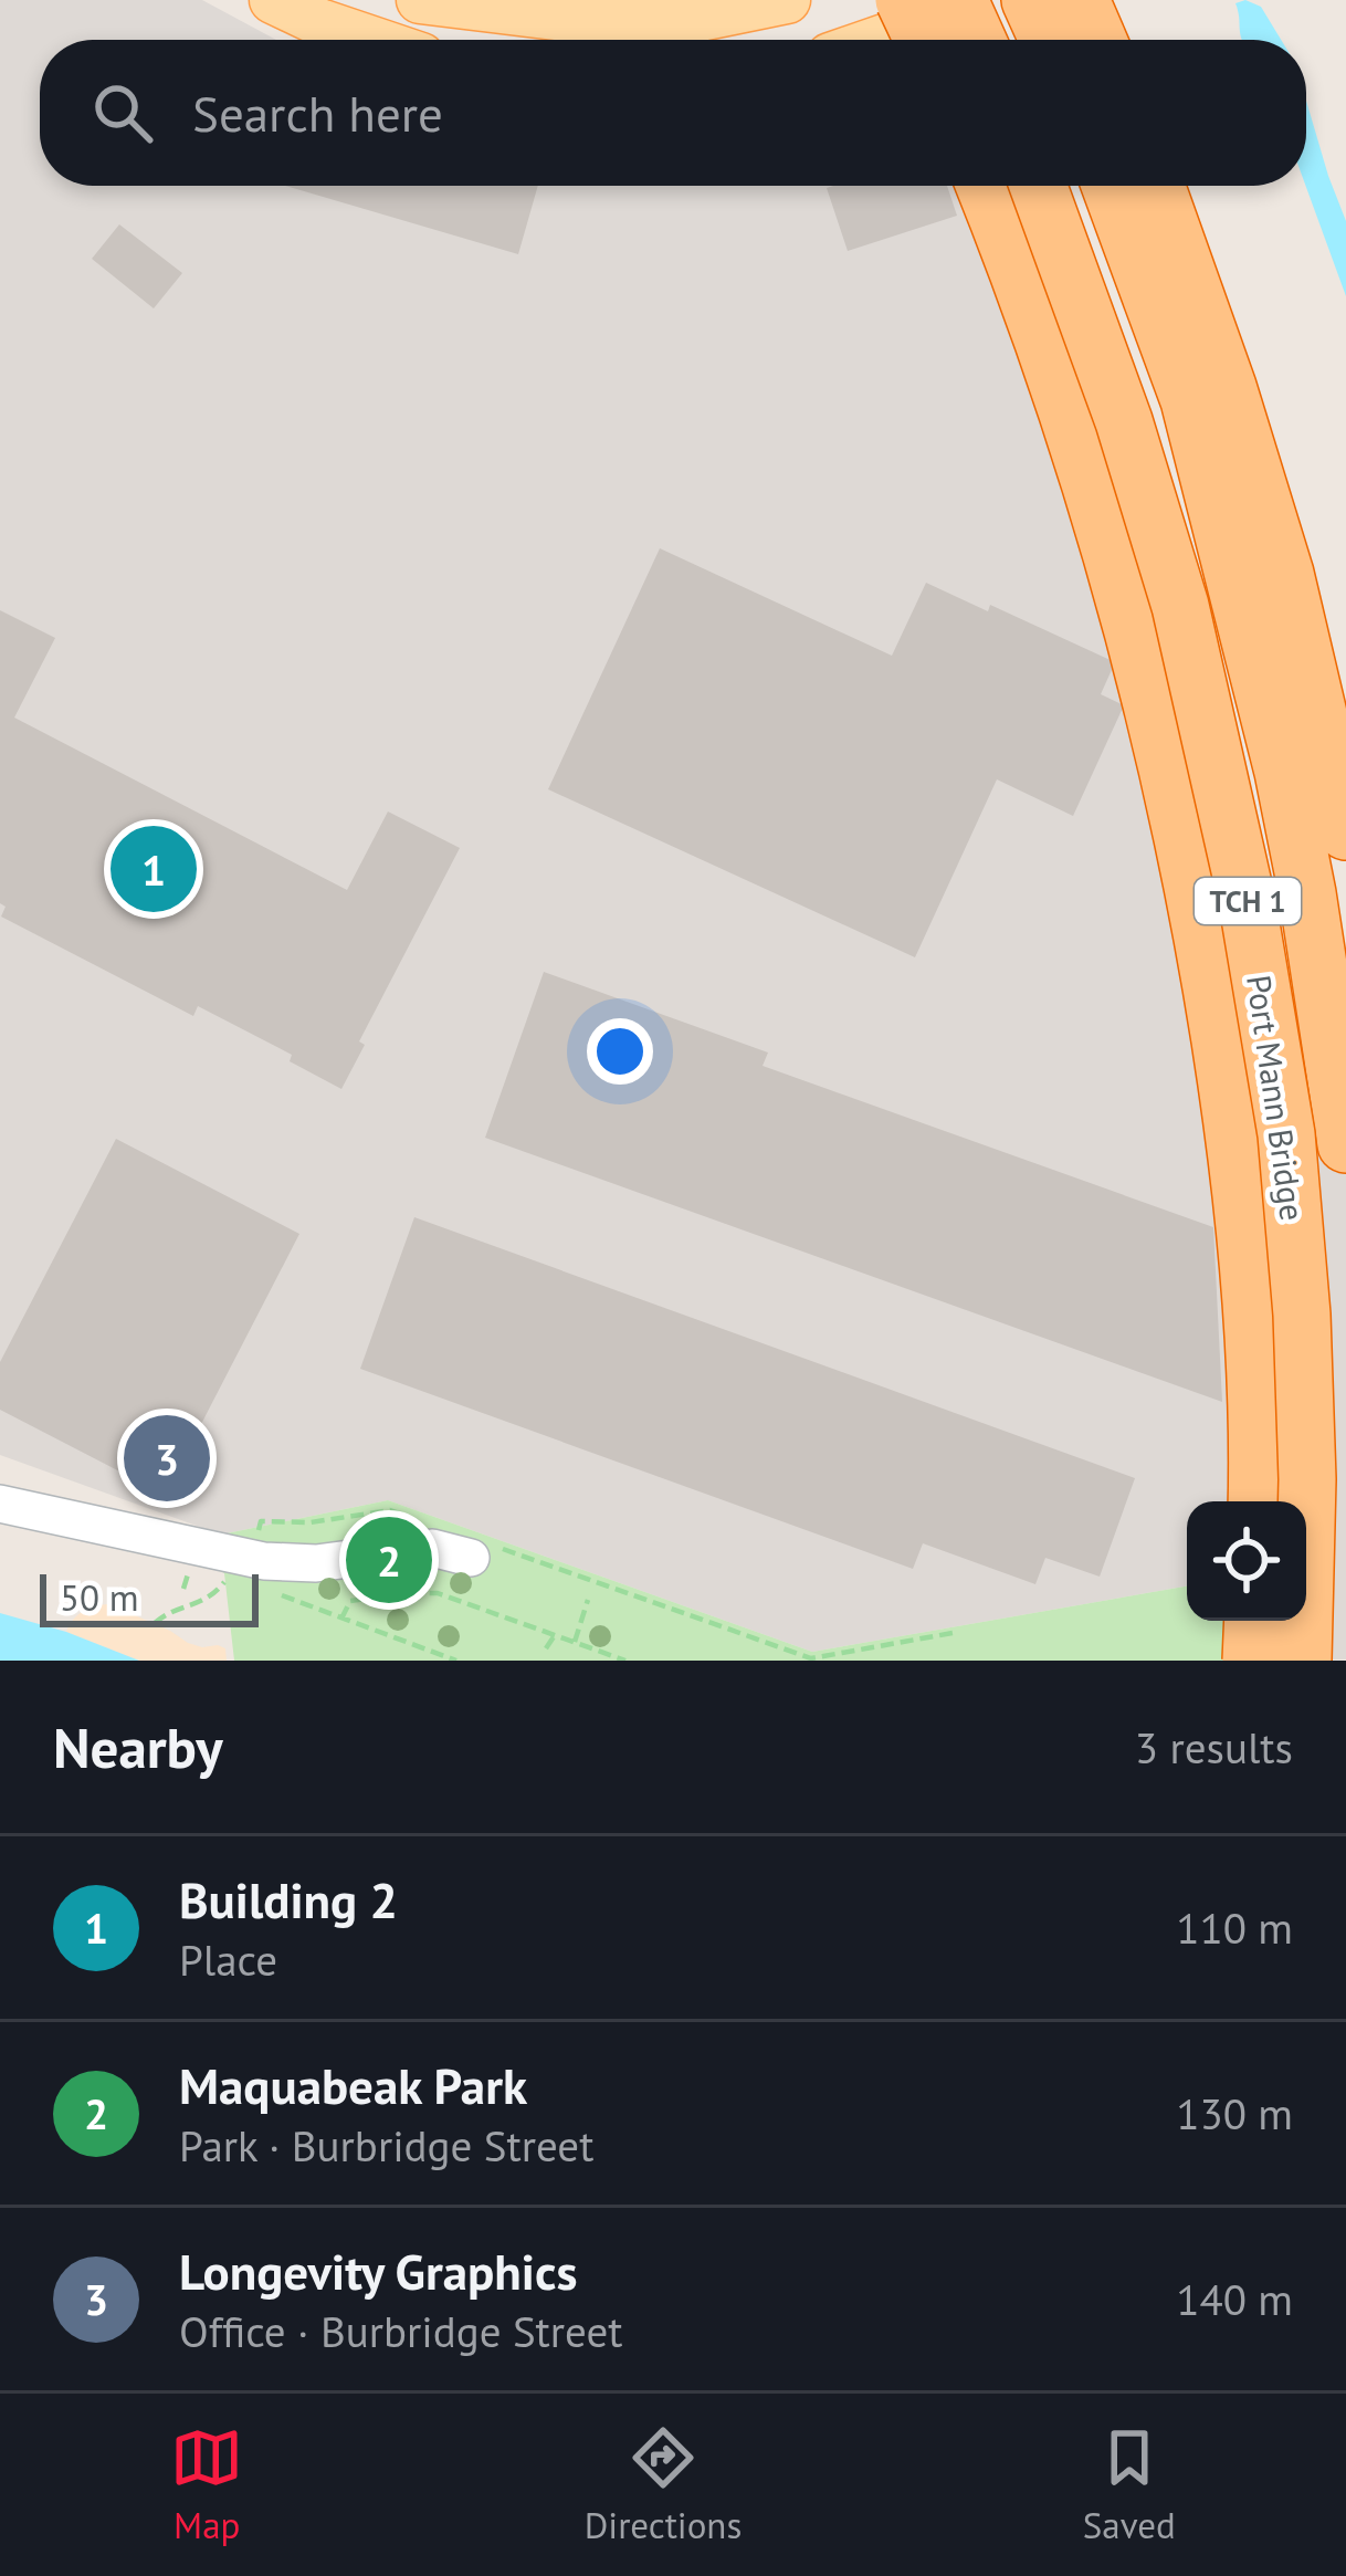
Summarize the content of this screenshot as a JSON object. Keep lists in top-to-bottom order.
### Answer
{
  "streets": {
    "highway": ["TCH 1", "Port Mann Bridge"]
  },
  "scale_bar": "50 m",
  "page": {
    "search": "Search here",
    "pins": ["1", "3", "2"],
    "scale": "50 m",
    "heading": ["Nearby", "3 results"],
    "list": [
      {
        "mark": "1",
        "name": "Building 2",
        "note": "Place",
        "value": "110 m"
      },
      {
        "mark": "2",
        "name": "Maquabeak Park",
        "note": "Park · Burbridge Street",
        "value": "130 m"
      },
      {
        "mark": "3",
        "name": "Longevity Graphics",
        "note": "Office · Burbridge Street",
        "value": "140 m"
      }
    ],
    "nav": ["Map", "Directions", "Saved"]
  }
}
